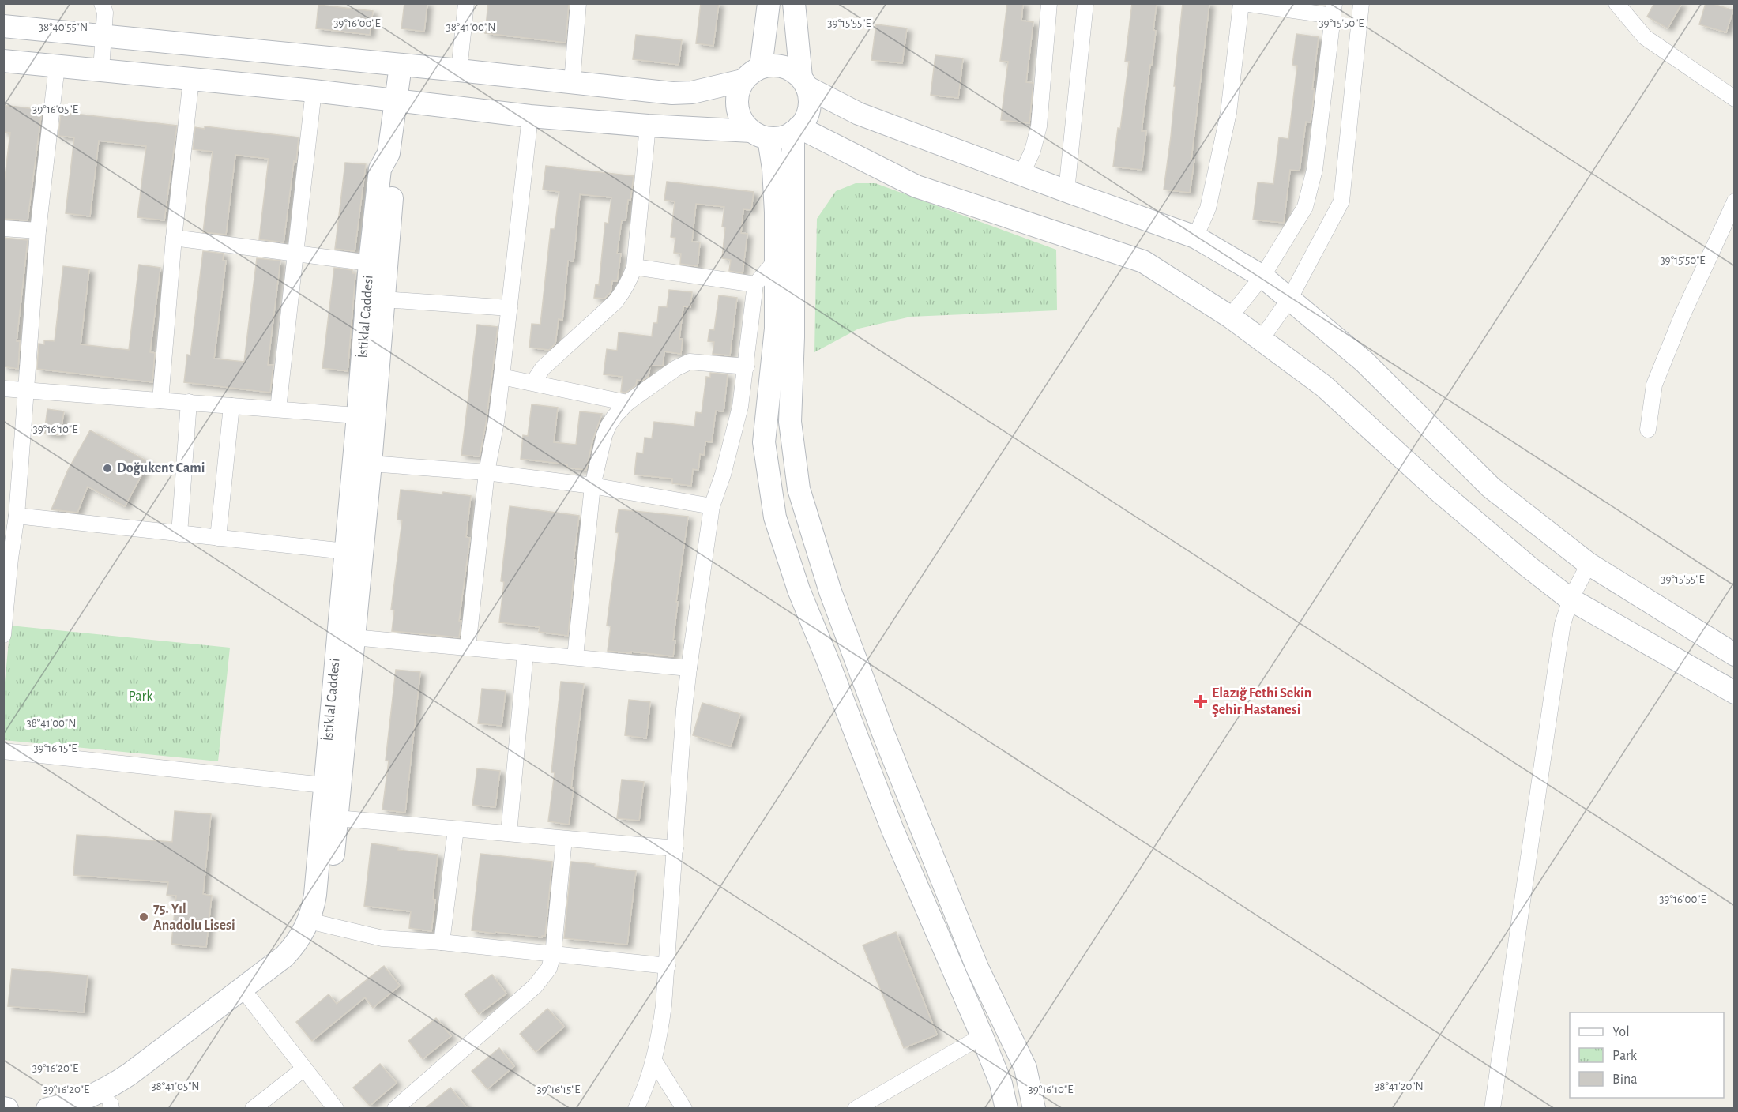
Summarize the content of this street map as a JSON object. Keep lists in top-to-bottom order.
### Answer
{
  "streets": {
    "street": ["İstiklal Caddesi"]
  },
  "parks": ["Park"],
  "places": {
    "other": ["Doğukent Cami", "75. Yıl Anadolu Lisesi"],
    "health": ["Elazığ Fethi Sekin Şehir Hastanesi"]
  },
  "legend": ["Yol", "Park", "Bina"],
  "coordinates": [
    "39°15'55\"E",
    "39°16'00\"E",
    "39°15'50\"E",
    "38°41'00\"N",
    "38°40'55\"N",
    "39°16'05\"E",
    "39°16'10\"E",
    "39°16'15\"E",
    "39°16'20\"E",
    "38°41'05\"N",
    "38°41'20\"N"
  ]
}
